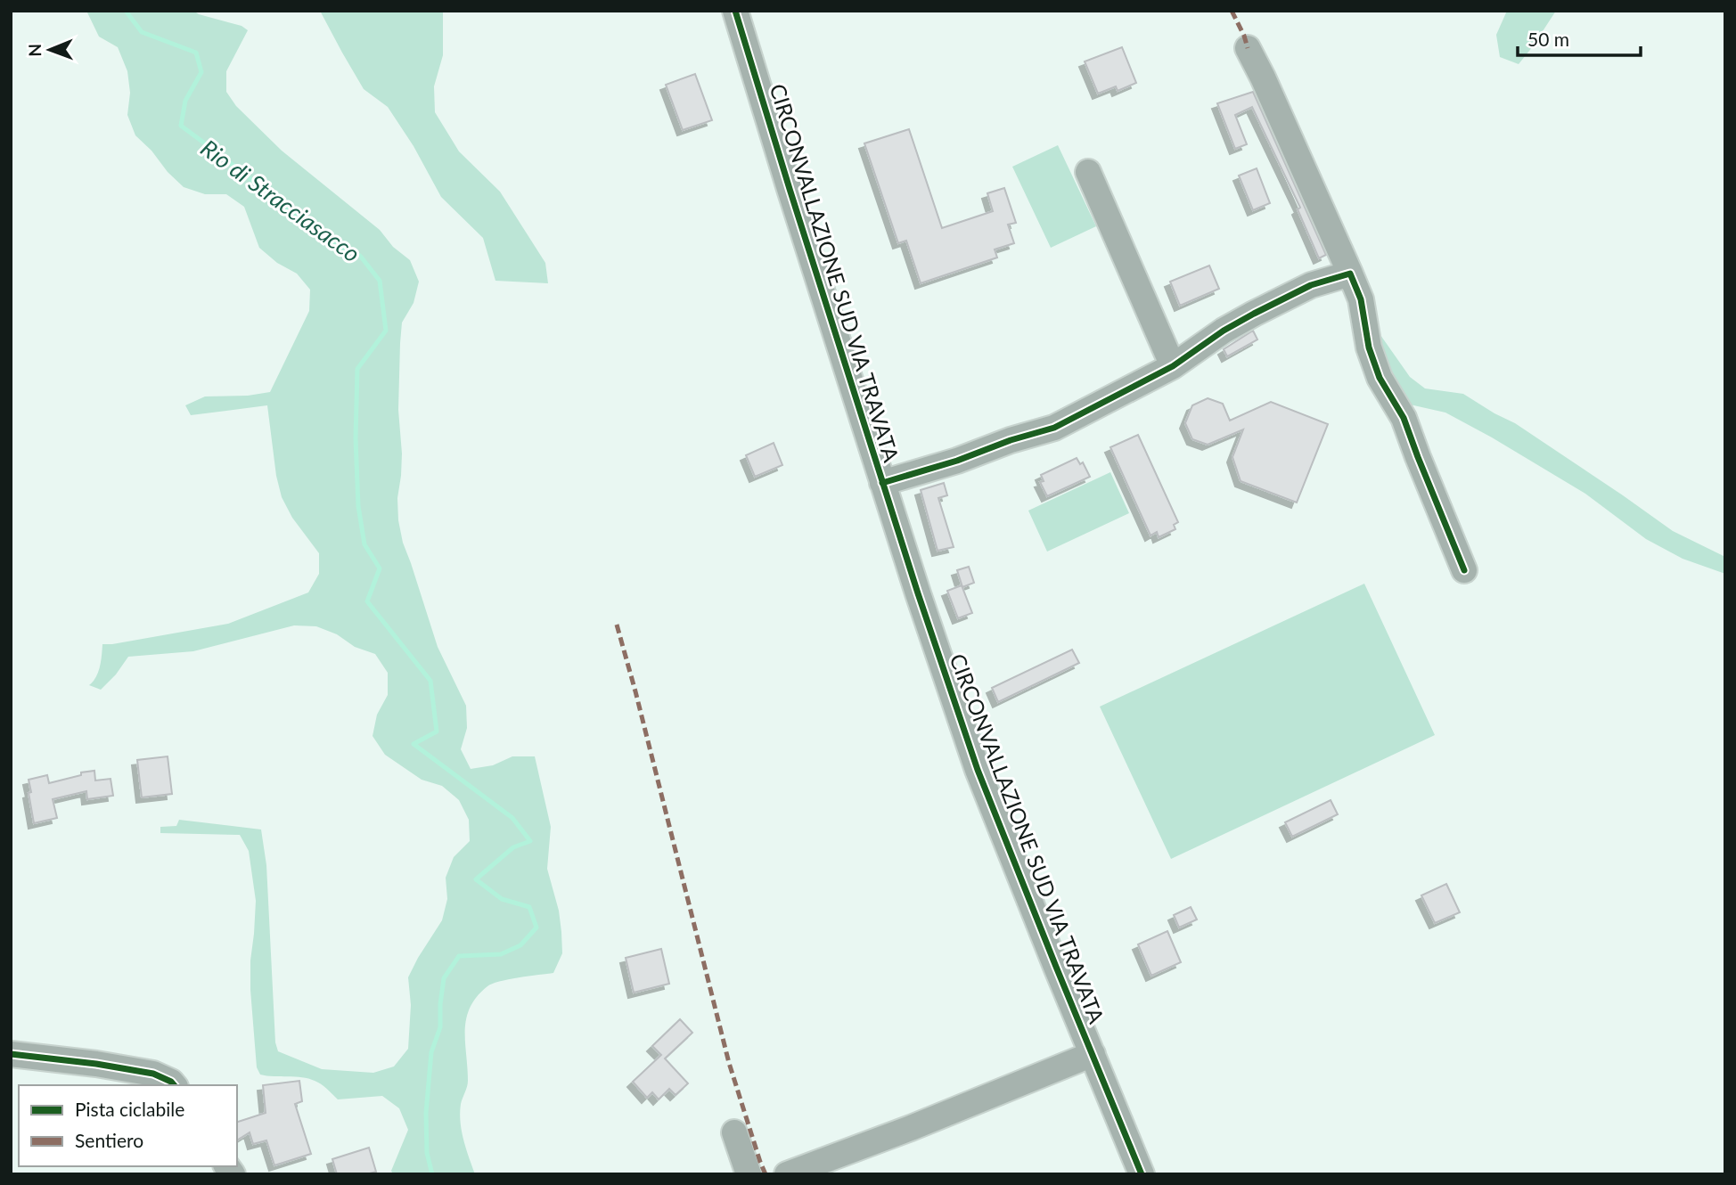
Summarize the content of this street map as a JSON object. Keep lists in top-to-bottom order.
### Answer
{
  "streets": {
    "street": ["CIRCONVALLAZIONE SUD VIA TRAVATA"]
  },
  "water": ["Rio di Stracciasacco"],
  "legend": ["Pista ciclabile", "Sentiero"],
  "scale_bar": "50 m",
  "north": "left"
}
